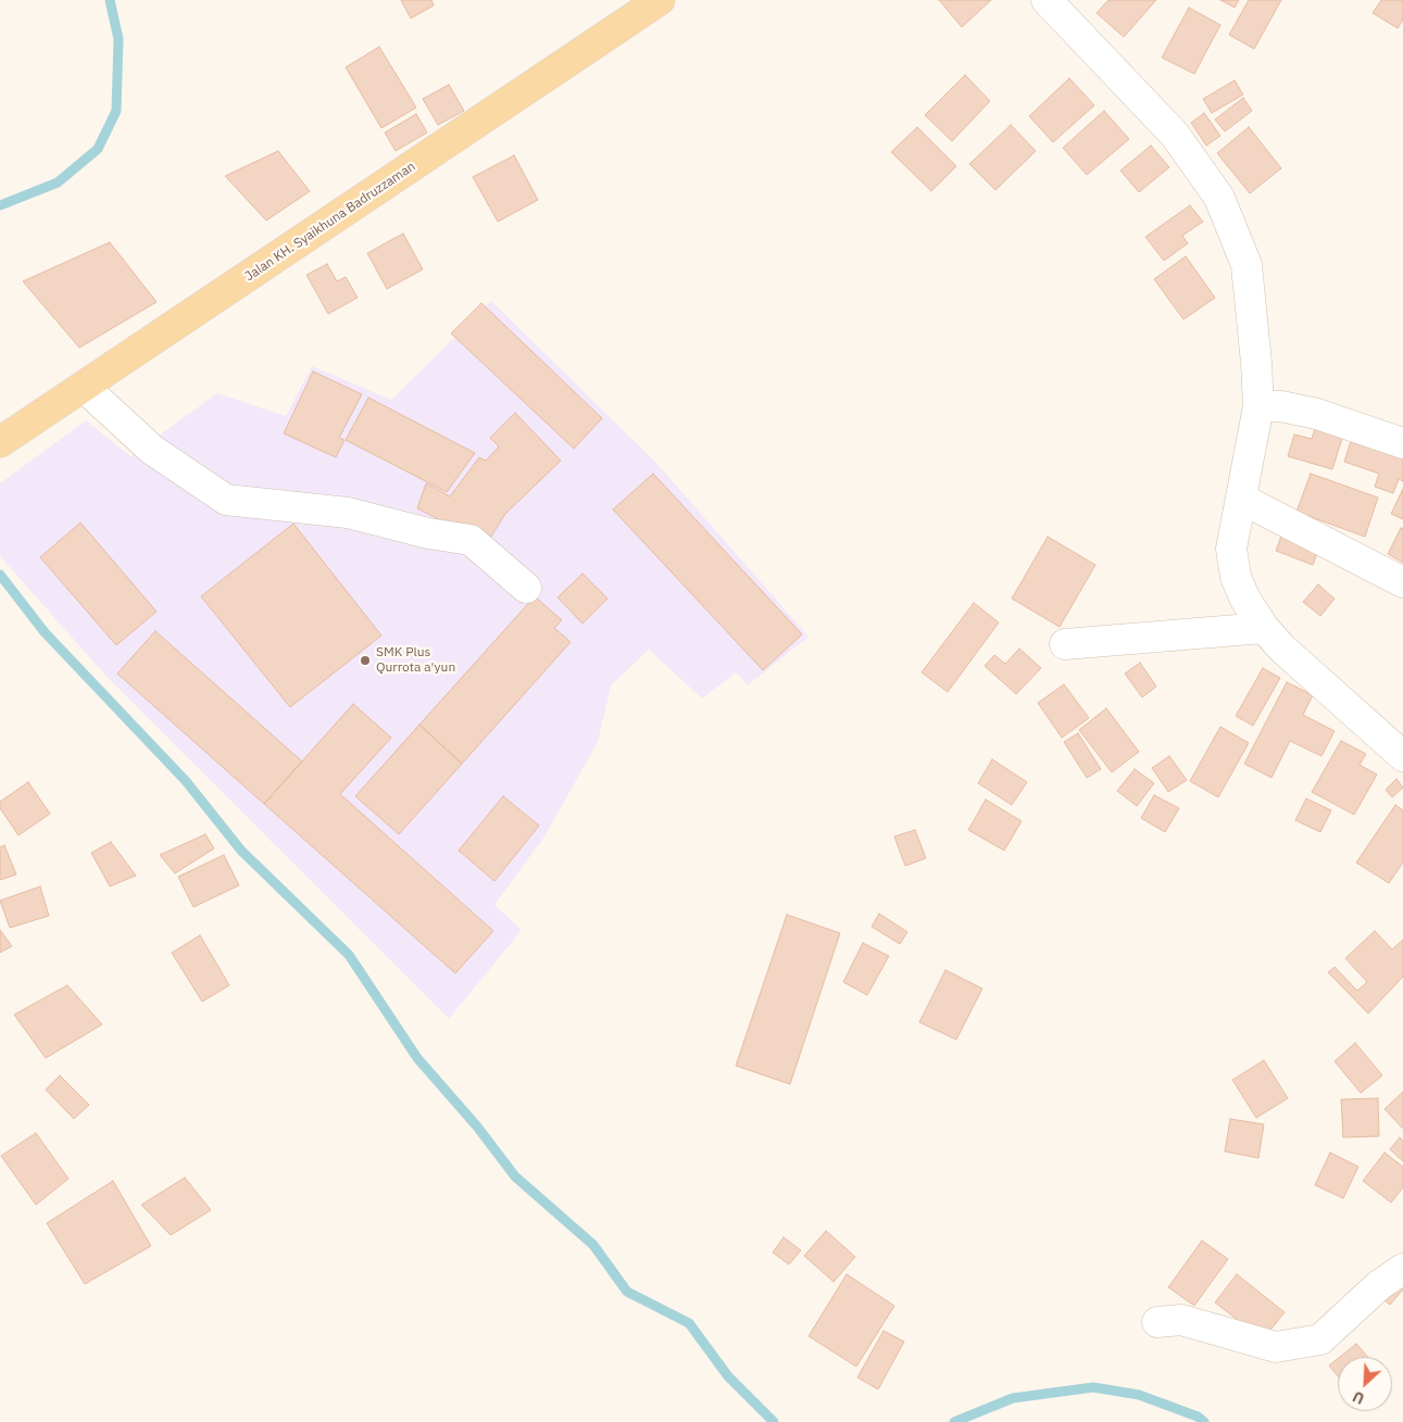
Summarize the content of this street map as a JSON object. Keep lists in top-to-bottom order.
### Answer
{
  "streets": {
    "main road": ["Jalan KH. Syaikhuna Badruzzaman"]
  },
  "places": ["SMK Plus Qurrota a'yun"],
  "north": "bottom left"
}
